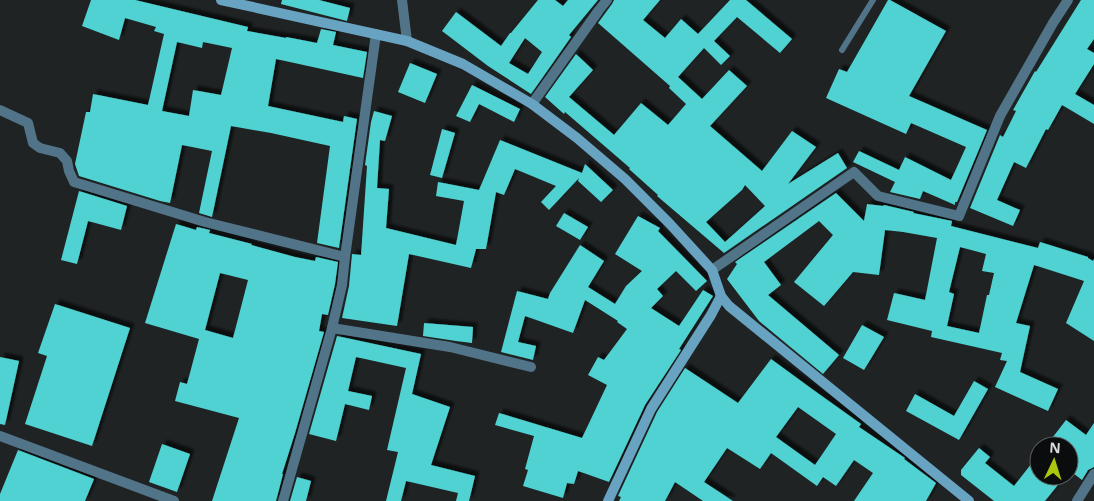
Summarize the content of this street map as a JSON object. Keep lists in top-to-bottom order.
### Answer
{
  "north": "top"
}
